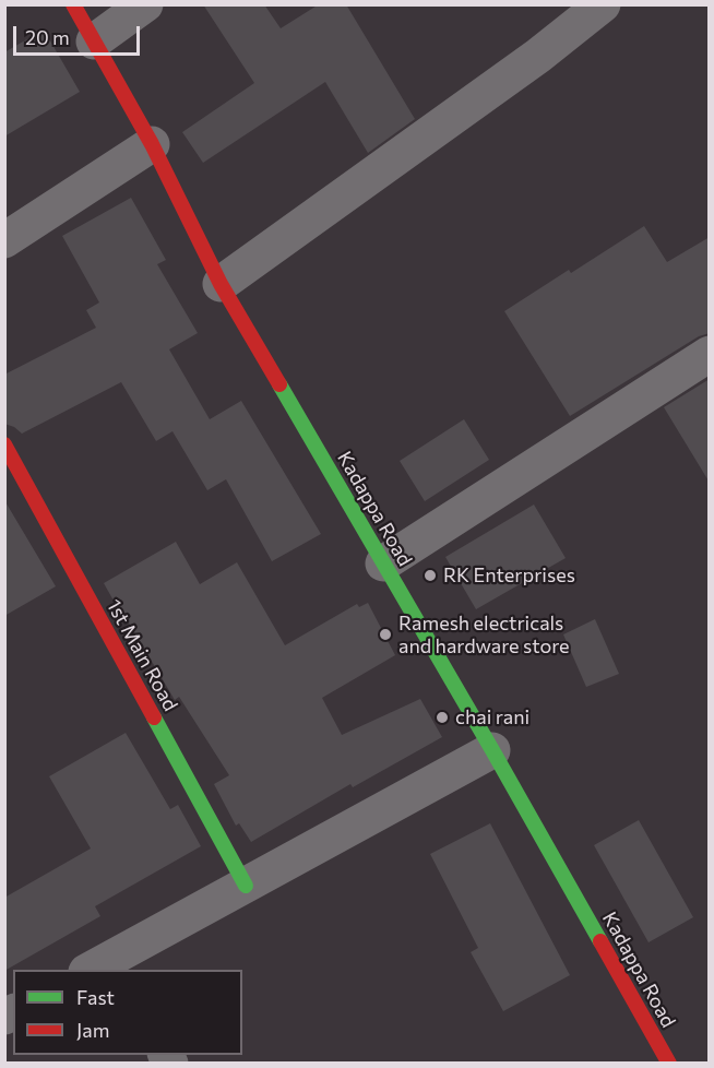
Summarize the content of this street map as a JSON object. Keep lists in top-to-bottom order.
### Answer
{
  "streets": {
    "main road": ["Kadappa Road", "1st Main Road"]
  },
  "places": ["RK Enterprises", "Ramesh electricals and hardware store", "chai rani"],
  "legend": ["Fast", "Jam"],
  "scale_bar": "20 m"
}
